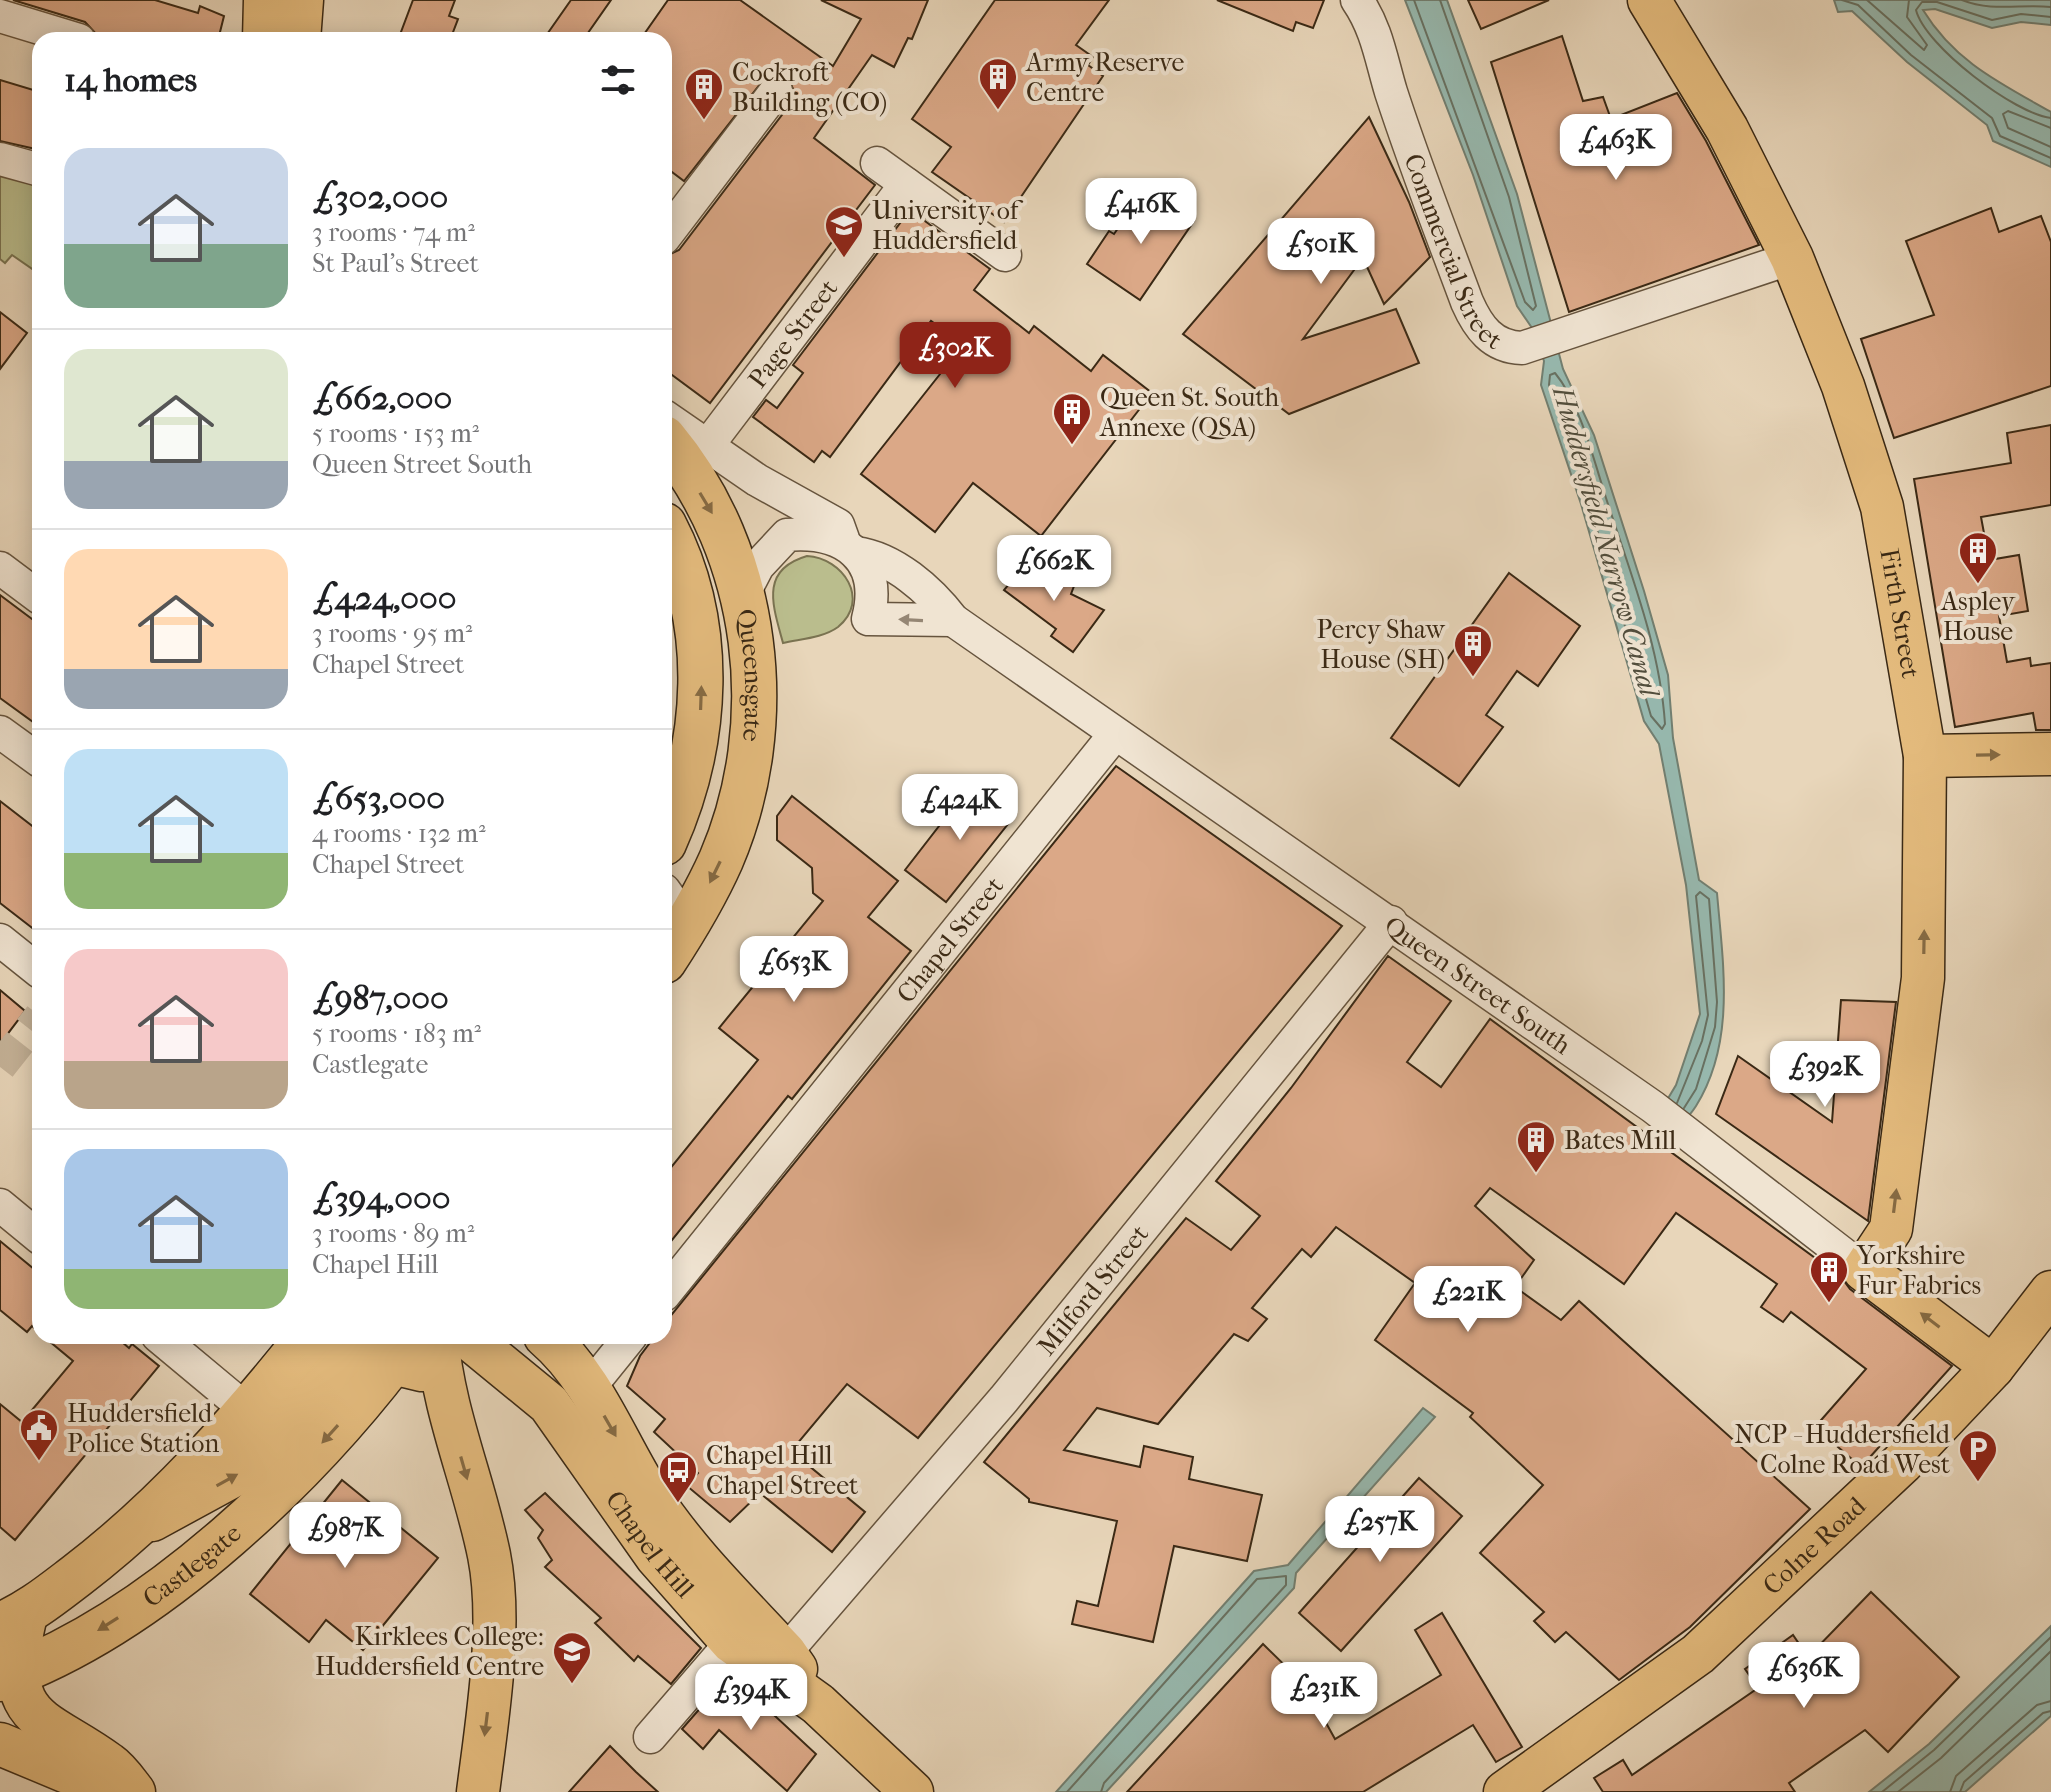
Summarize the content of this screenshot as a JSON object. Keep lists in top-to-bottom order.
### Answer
{
  "streets": {
    "highway": ["Queensgate", "Castlegate"],
    "main road": [
      "Firth Street",
      "Queen Street South",
      "Chapel Hill",
      "Colne Road"
    ],
    "street": [
      "Commercial Street",
      "Page Street",
      "Chapel Street",
      "Milford Street"
    ]
  },
  "crossings": [
    ["Commercial Street", "Firth Street"],
    ["Page Street", "Queen Street South"],
    ["Firth Street", "Queen Street South"],
    ["Chapel Street", "Queen Street South"],
    ["Queen Street South", "Milford Street"],
    ["Queen Street South", "Colne Road"],
    ["Milford Street", "Chapel Hill"],
    ["Chapel Hill", "Castlegate"]
  ],
  "one_way": ["Firth Street"],
  "water": ["Huddersfield Narrow Canal"],
  "places": {
    "building": [
      "Army Reserve Centre",
      "Cockroft Building (CO)",
      "Queen St. South Annexe (QSA)",
      "Aspley House",
      "Percy Shaw House (SH)",
      "Bates Mill",
      "Yorkshire Fur Fabrics"
    ],
    "school or university": ["University of Huddersfield", "Kirklees College: Huddersfield Centre"],
    "public building": ["Huddersfield Police Station"],
    "parking": ["NCP - Huddersfield Colne Road West"],
    "bus stop": ["Chapel Hill Chapel Street"]
  },
  "page": {
    "heading": "14 homes",
    "price": [
      "£463K",
      "£416K",
      "£501K",
      "£302K",
      "£662K",
      "£424K",
      "£653K",
      "£392K",
      "£221K",
      "£257K",
      "£987K",
      "£636K",
      "£231K",
      "£394K"
    ],
    "list": [
      {
        "name": "£302,000",
        "note": "3 rooms · 74 m² · St Paul's Street"
      },
      {
        "name": "£662,000",
        "note": "5 rooms · 153 m² · Queen Street South"
      },
      {
        "name": "£424,000",
        "note": "3 rooms · 95 m² · Chapel Street"
      },
      {
        "name": "£653,000",
        "note": "4 rooms · 132 m² · Chapel Street"
      },
      {
        "name": "£987,000",
        "note": "5 rooms · 183 m² · Castlegate"
      },
      {
        "name": "£394,000",
        "note": "3 rooms · 89 m² · Chapel Hill"
      }
    ]
  }
}
